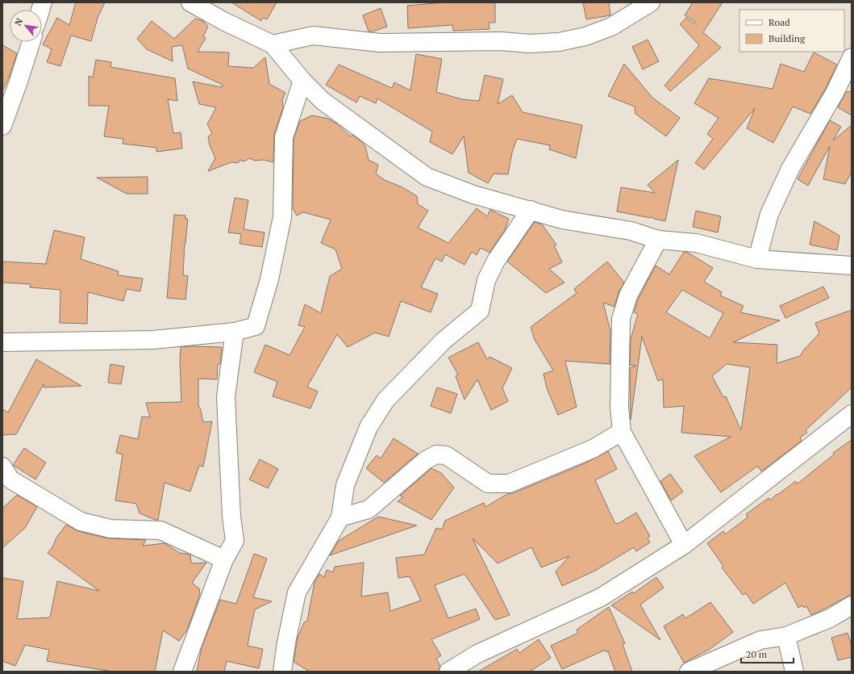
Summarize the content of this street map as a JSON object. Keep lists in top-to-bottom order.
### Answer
{
  "legend": ["Road", "Building"],
  "scale_bar": "20 m",
  "north": "top left"
}
